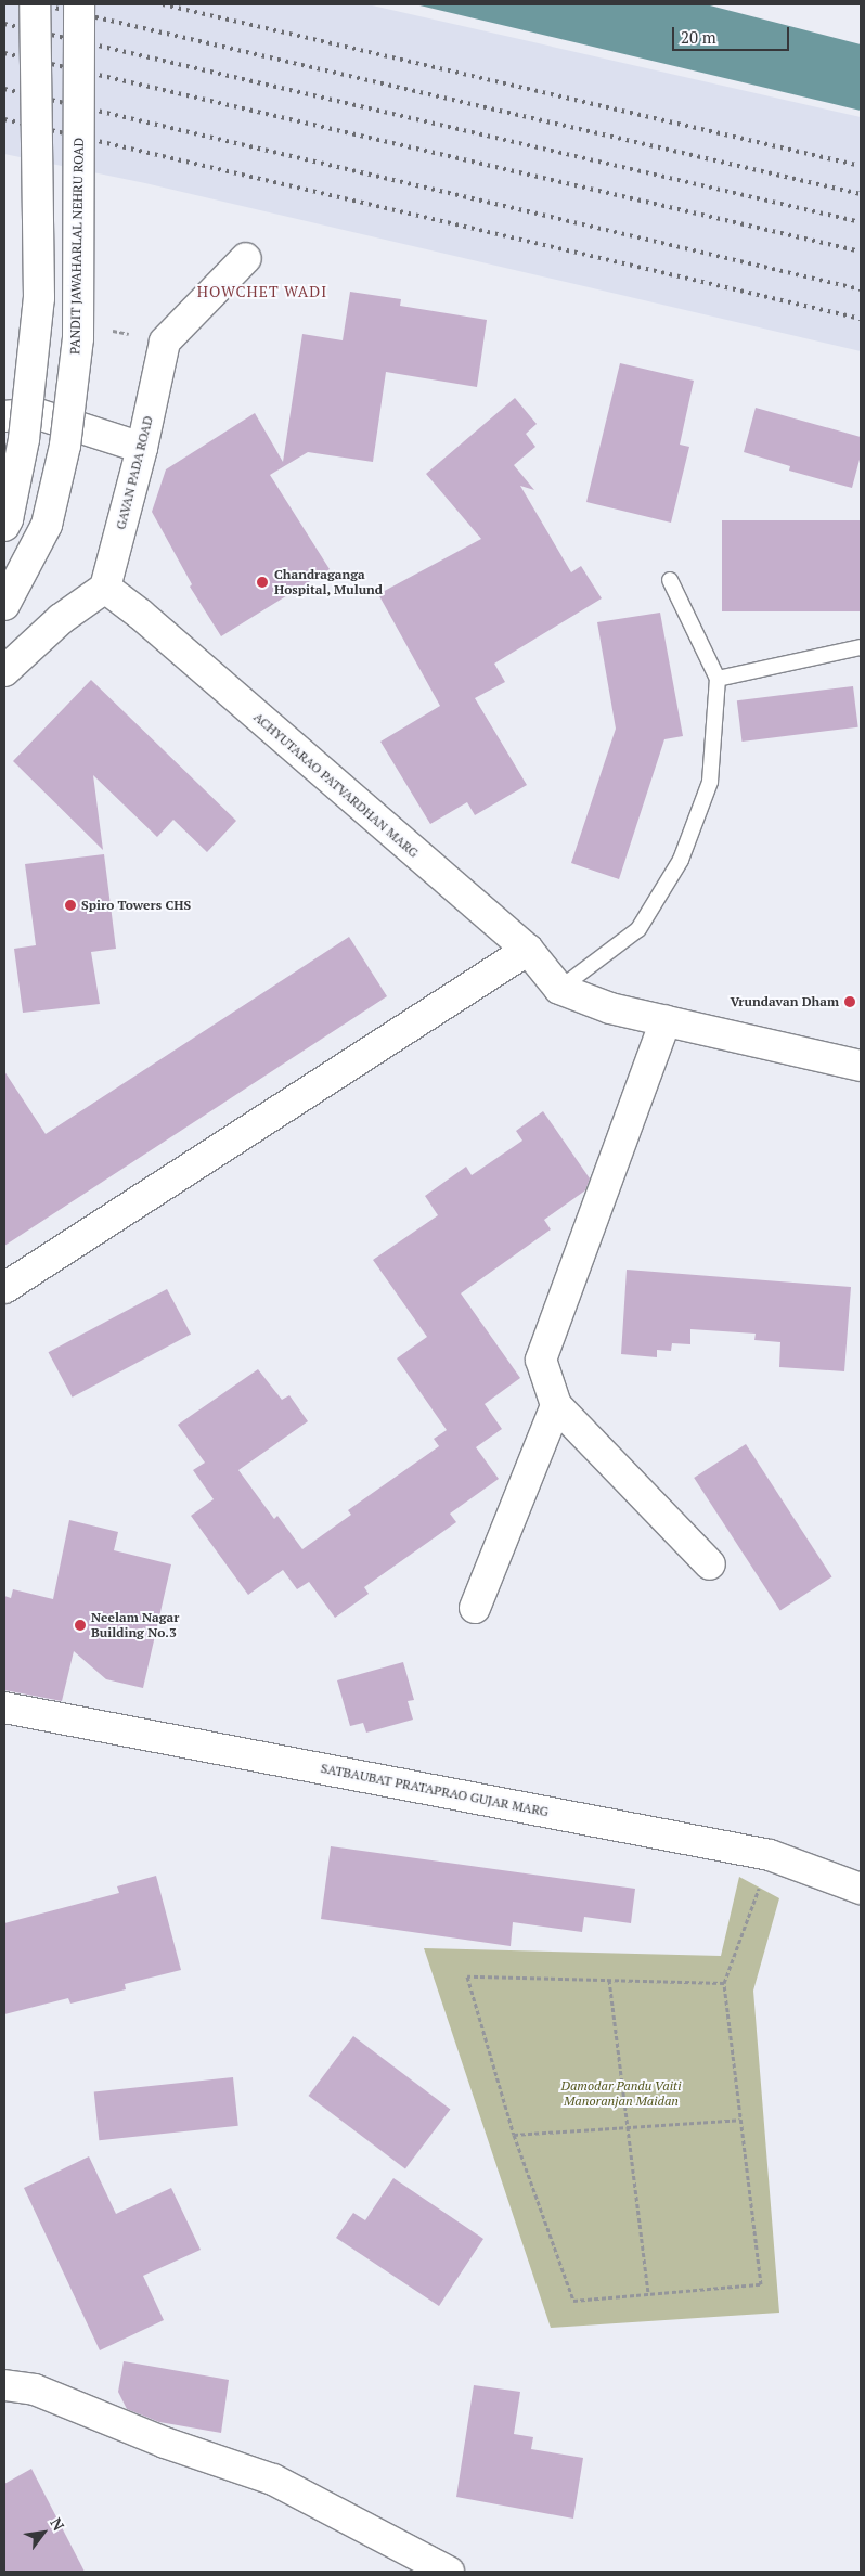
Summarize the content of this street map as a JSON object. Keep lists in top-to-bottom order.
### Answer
{
  "streets": {
    "street": [
      "PANDIT JAWAHARLAL NEHRU ROAD",
      "GAVAN PADA ROAD",
      "ACHYUTARAO PATVARDHAN MARG",
      "SATBAUBAT PRATAPRAO GUJAR MARG"
    ]
  },
  "crossings": [
    ["GAVAN PADA ROAD", "ACHYUTARAO PATVARDHAN MARG"]
  ],
  "districts": ["HOWCHET WADI"],
  "parks": ["Damodar Pandu Vaiti Manoranjan Maidan"],
  "places": [
    "Chandraganga Hospital, Mulund",
    "Spiro Towers CHS",
    "Vrundavan Dham",
    "Neelam Nagar Building No.3"
  ],
  "scale_bar": "20 m",
  "north": "top right"
}
